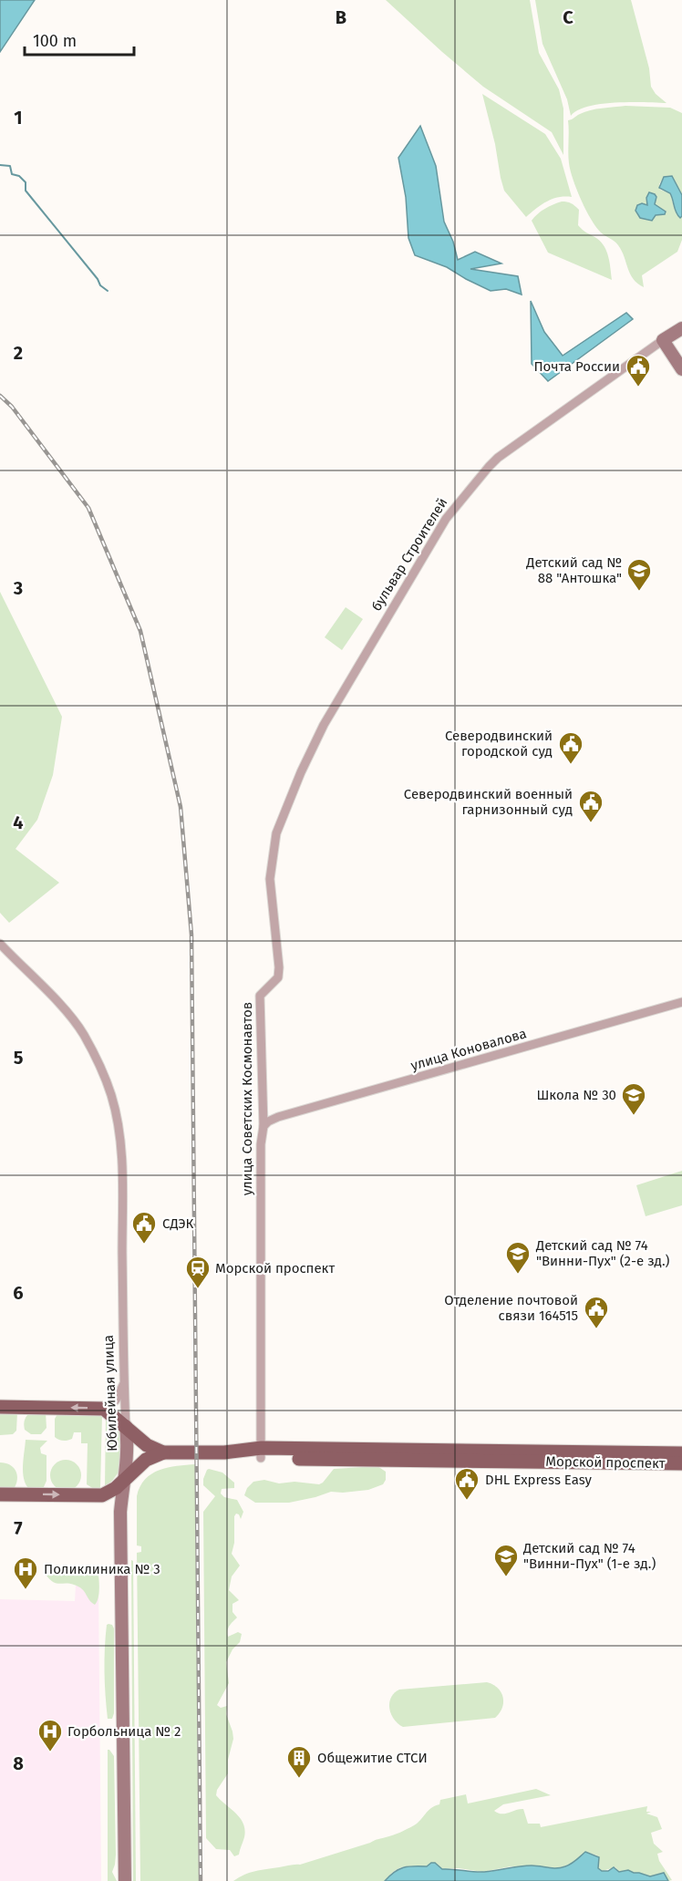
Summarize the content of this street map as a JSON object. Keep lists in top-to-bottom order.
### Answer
{
  "streets": {
    "main road": ["бульвар Строителей", "Юбилейная улица", "Морской проспект"],
    "street": ["улица Коновалова", "улица Советских Космонавтов"]
  },
  "crossings": [
    ["бульвар Строителей", "улица Советских Космонавтов"],
    ["улица Коновалова", "улица Советских Космонавтов"],
    ["улица Советских Космонавтов", "Морской проспект"],
    ["Юбилейная улица", "Морской проспект"]
  ],
  "places": {
    "public building": [
      "Почта России",
      "Северодвинский городской суд",
      "Северодвинский военный гарнизонный суд",
      "СДЭК",
      "Отделение почтовой связи 164515",
      "DHL Express Easy"
    ],
    "school or university": [
      "Детский сад № 88 \"Антошка\"",
      "Школа № 30",
      "Детский сад № 74 \"Винни-Пух\" (2-е зд.)",
      "Детский сад № 74 \"Винни-Пух\" (1-е зд.)"
    ],
    "station": ["Морской проспект"],
    "hospital": ["Поликлиника № 3", "Горбольница № 2"],
    "building": ["Общежитие СТСИ"]
  },
  "scale_bar": "100 m",
  "grid": {
    "columns": ["B", "C"],
    "rows": [
      "1",
      "2",
      "3",
      "4",
      "5",
      "6",
      "7",
      "8"
    ]
  }
}
